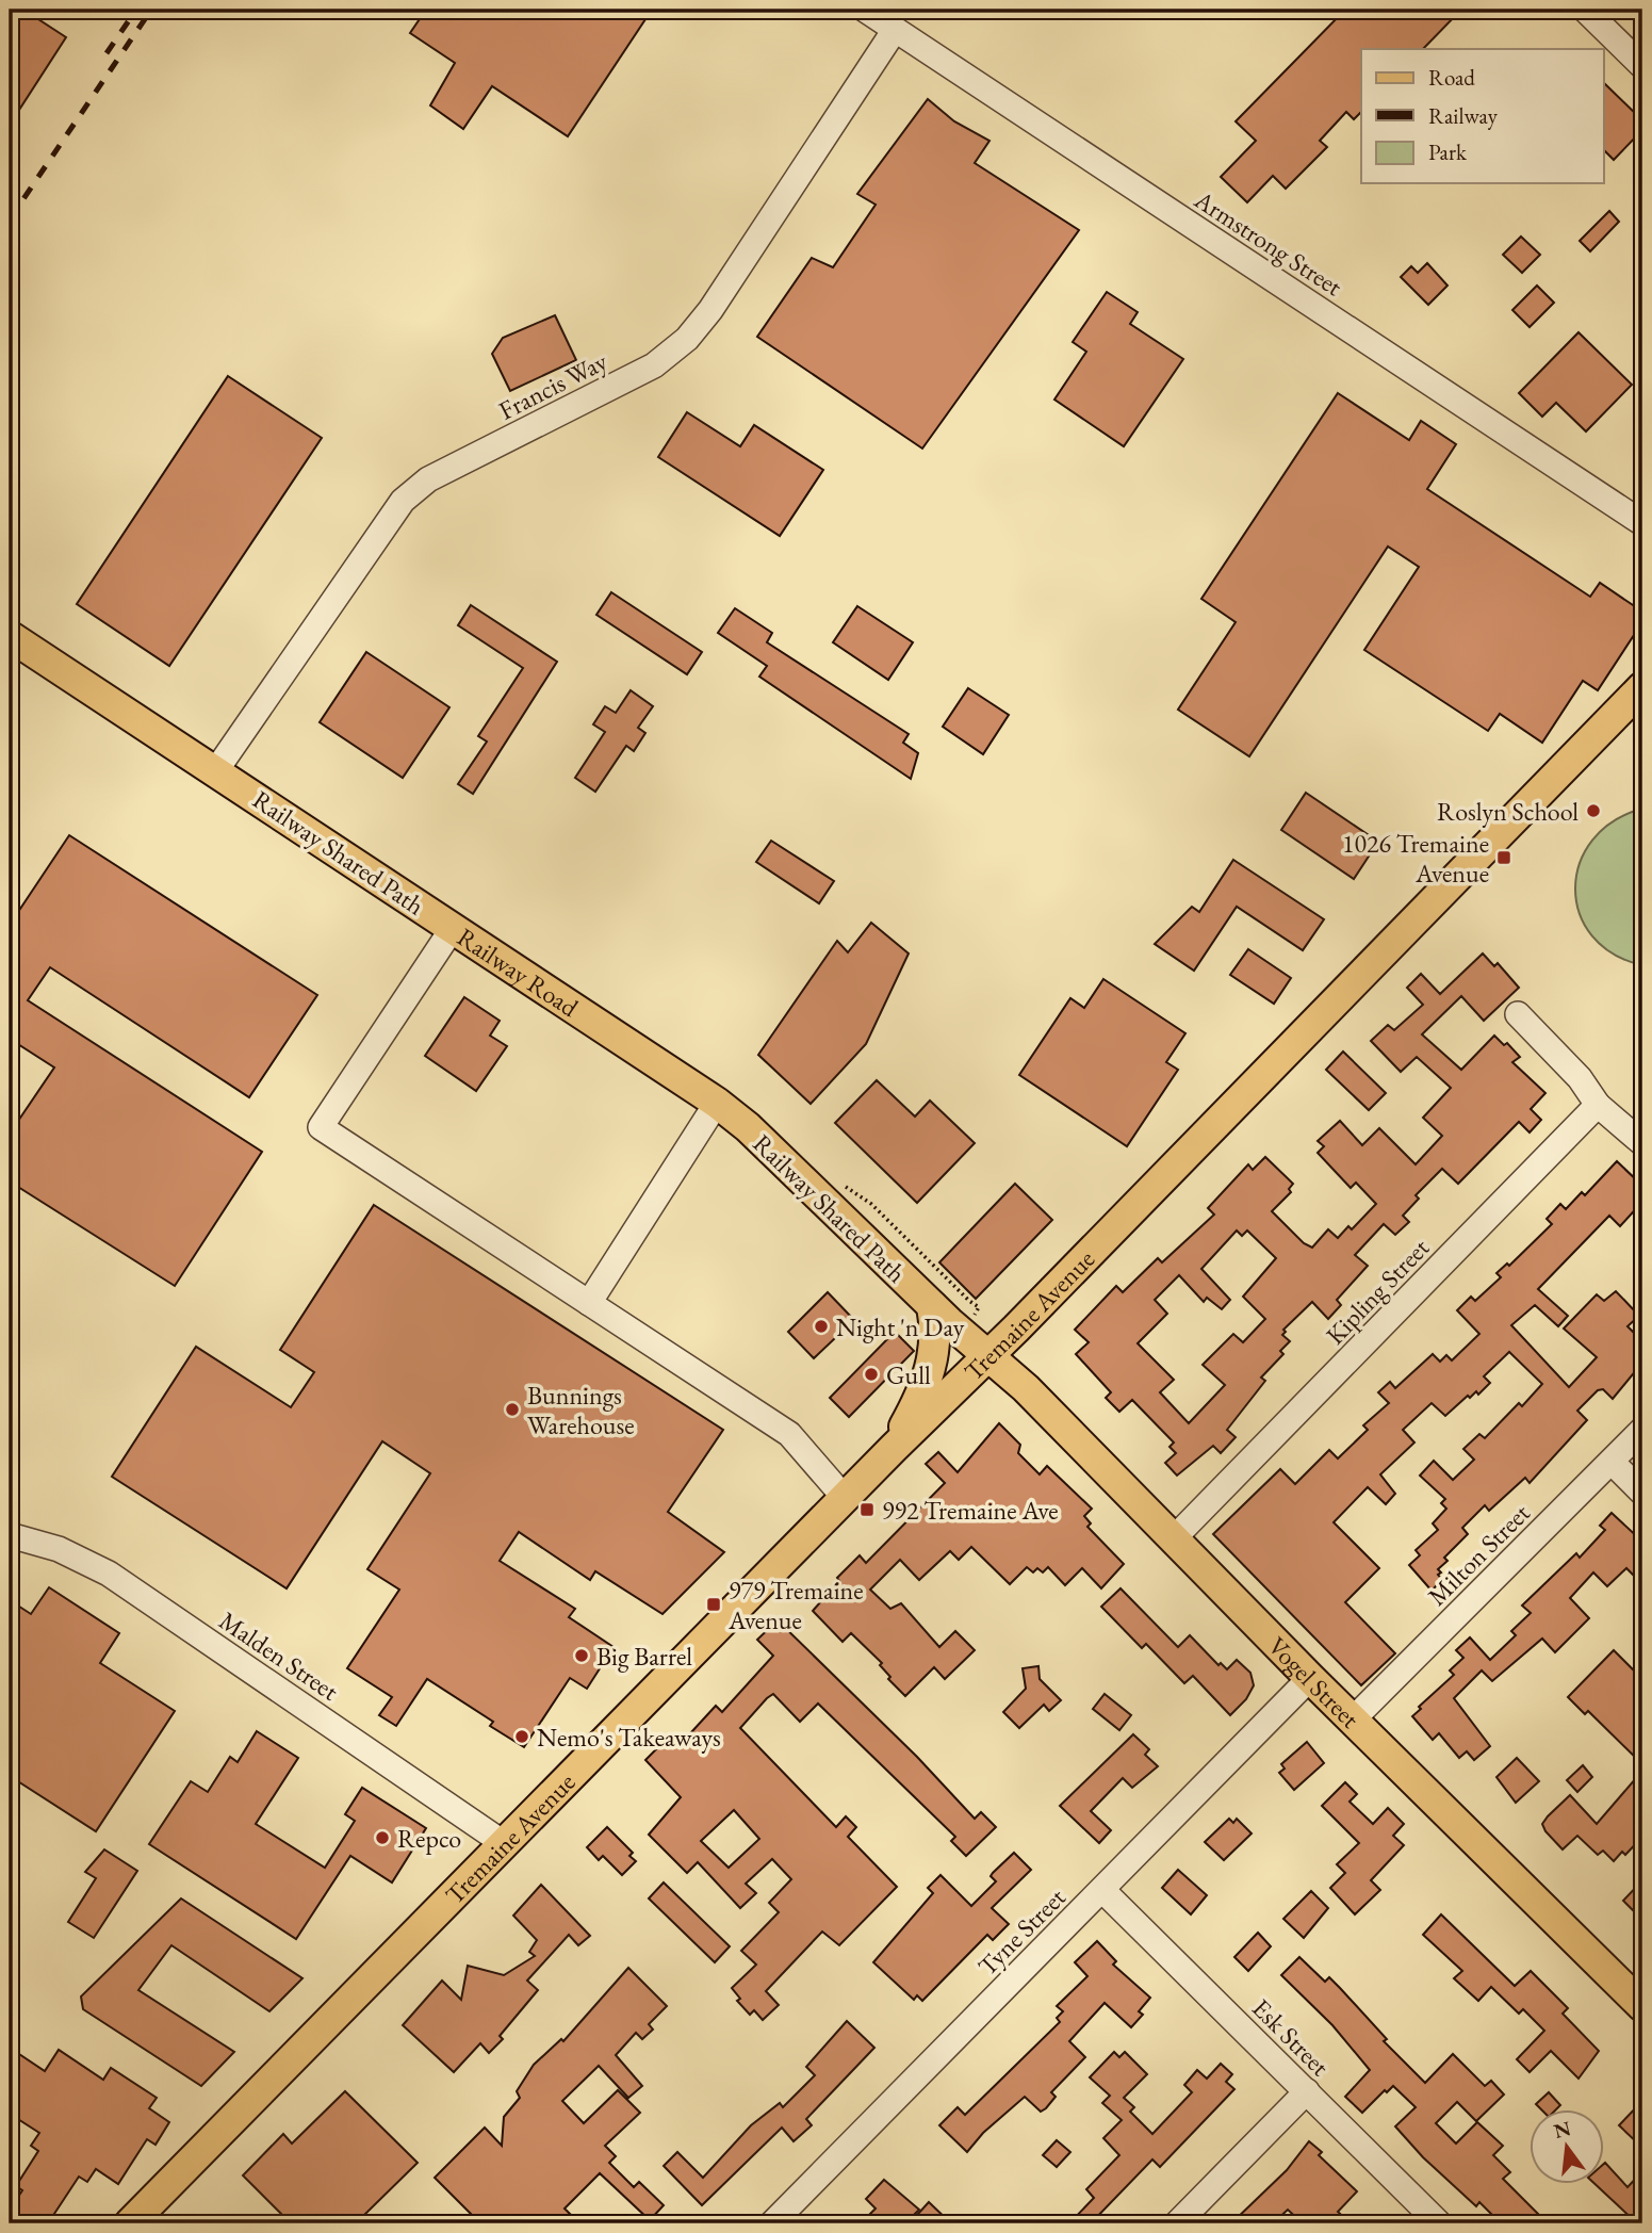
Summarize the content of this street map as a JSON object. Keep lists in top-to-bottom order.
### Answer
{
  "streets": {
    "main road": ["Railway Road", "Tremaine Avenue", "Vogel Street"],
    "street": [
      "Armstrong Street",
      "Francis Way",
      "Kipling Street",
      "Milton Street",
      "Malden Street",
      "Tyne Street",
      "Esk Street"
    ],
    "path": ["Railway Shared Path"]
  },
  "crossings": [
    ["Armstrong Street", "Francis Way"],
    ["Francis Way", "Railway Road"],
    ["Railway Road", "Tremaine Avenue"],
    ["Railway Road", "Vogel Street"],
    ["Kipling Street", "Vogel Street"],
    ["Tremaine Avenue", "Malden Street"],
    ["Tremaine Avenue", "Vogel Street"],
    ["Milton Street", "Vogel Street"],
    ["Vogel Street", "Tyne Street"],
    ["Tyne Street", "Esk Street"]
  ],
  "places": {
    "other": [
      "Roslyn School",
      "Night 'n Day",
      "Gull",
      "Bunnings Warehouse",
      "Big Barrel",
      "Nemo's Takeaways",
      "Repco"
    ],
    "transit": ["1026 Tremaine Avenue", "992 Tremaine Ave", "979 Tremaine Avenue"]
  },
  "legend": ["Road", "Railway", "Park"],
  "north": "top"
}
